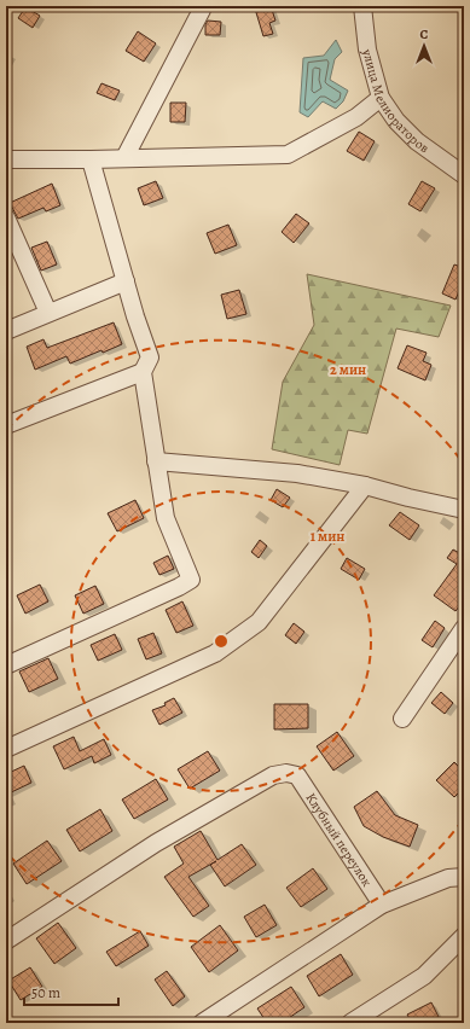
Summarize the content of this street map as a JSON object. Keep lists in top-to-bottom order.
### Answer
{
  "streets": {
    "street": ["улица Мелиораторов", "Клубный переулок"]
  },
  "scale_bar": "50 m",
  "north": "top",
  "rings": ["2 мин", "1 мин"]
}
